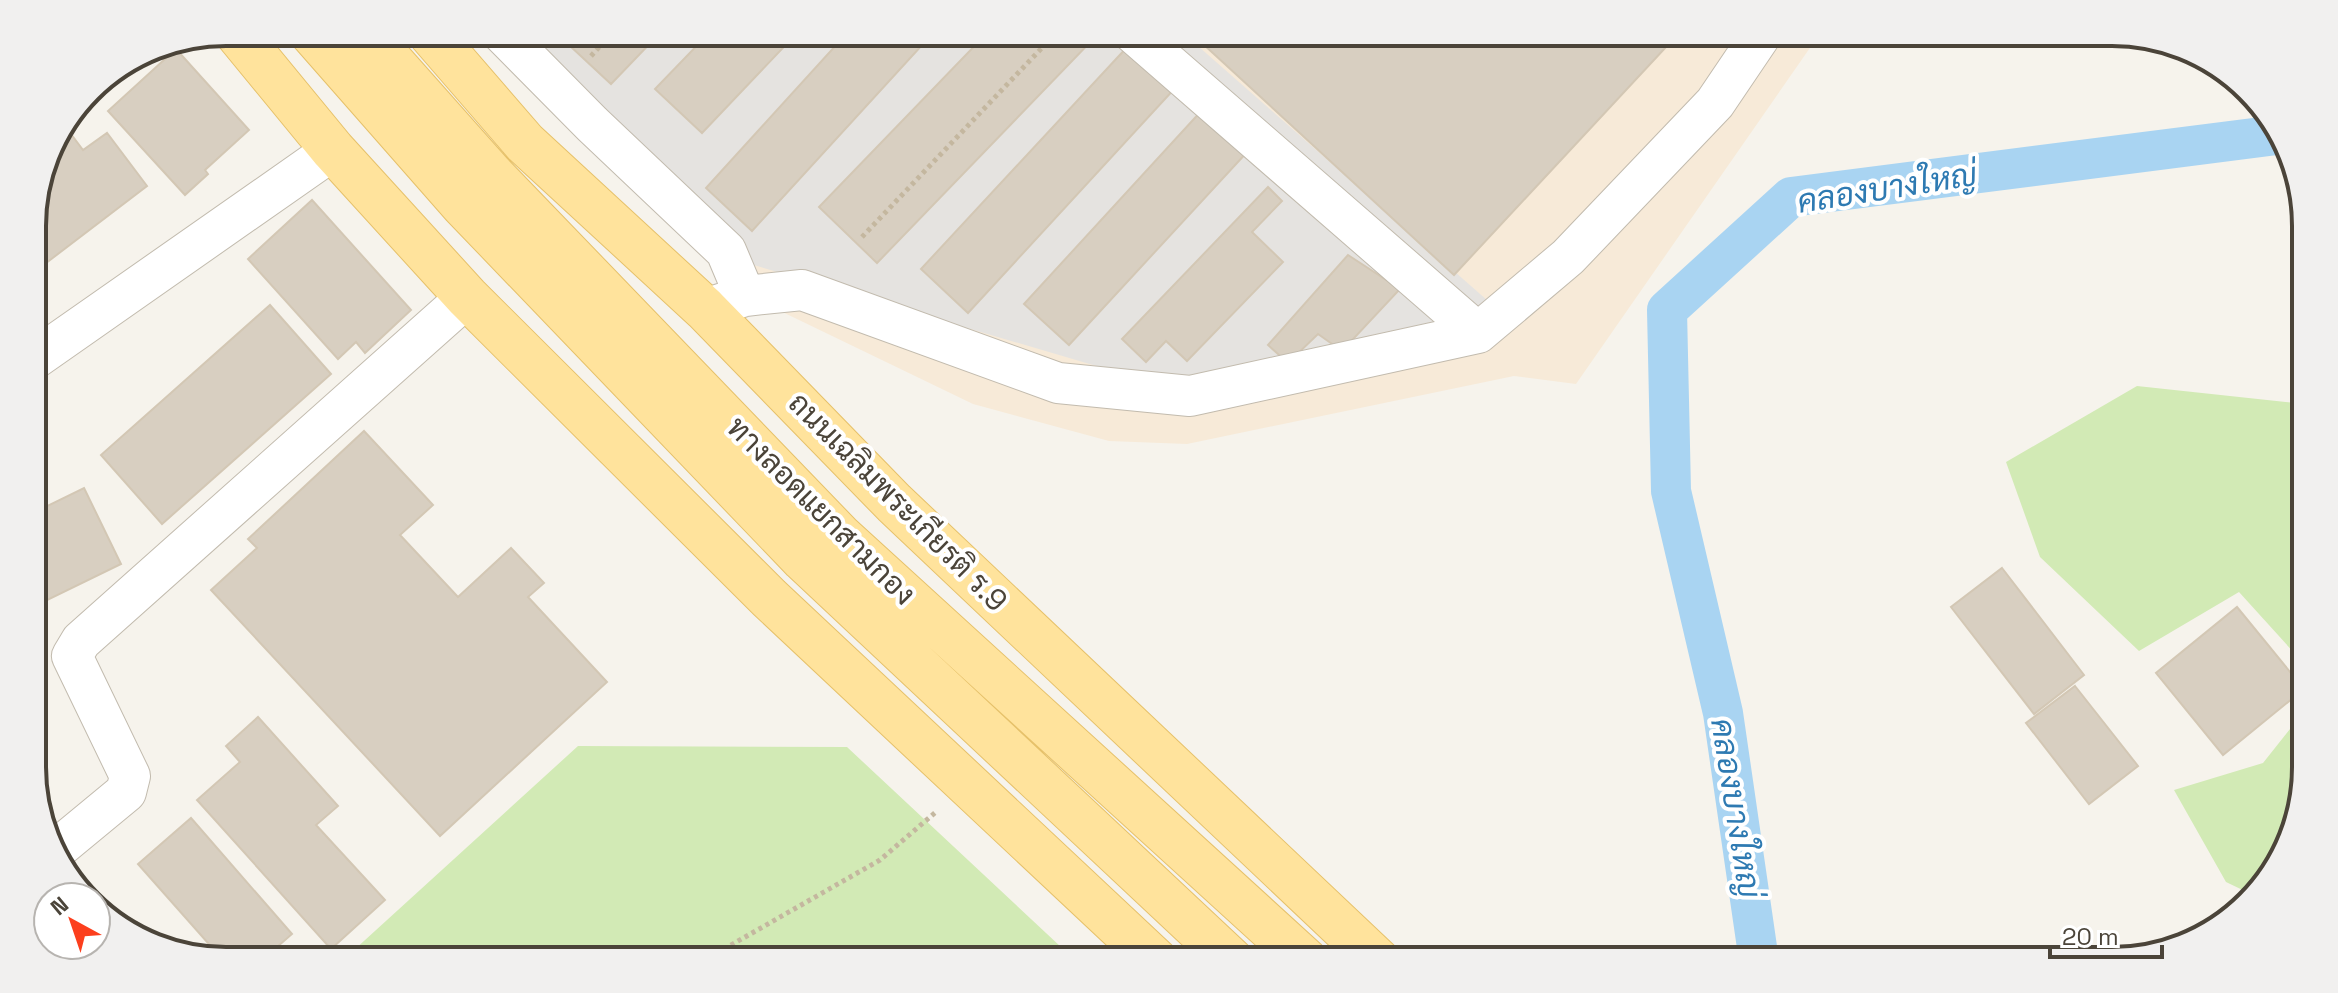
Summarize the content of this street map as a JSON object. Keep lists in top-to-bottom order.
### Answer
{
  "streets": {
    "main road": ["ถนนเฉลิมพระเกียรติ ร.9", "ทางลอดแยกสามกอง"]
  },
  "water": ["คลองบางใหญ่"],
  "scale_bar": "20 m",
  "north": "top left"
}
